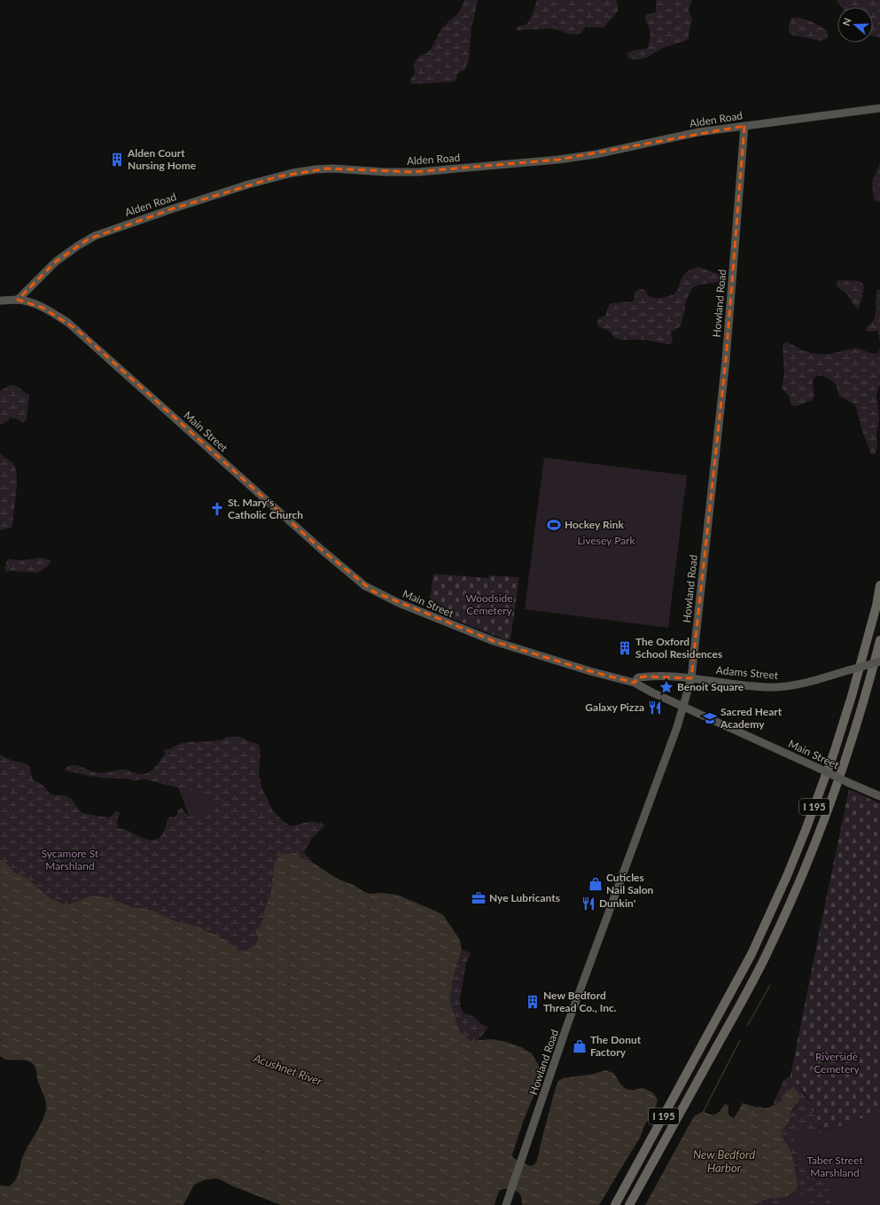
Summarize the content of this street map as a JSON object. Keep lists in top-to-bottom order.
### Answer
{
  "streets": {
    "highway": ["I 195"],
    "main road": [
      "Alden Road",
      "Howland Road",
      "Main Street",
      "Adams Street"
    ]
  },
  "crossings": [
    ["Alden Road", "Howland Road"],
    ["Alden Road", "Main Street"],
    ["Howland Road", "Main Street"],
    ["Howland Road", "Adams Street"],
    ["Main Street", "Adams Street"]
  ],
  "water": ["Acushnet River", "New Bedford Harbor"],
  "parks": [
    "Livesey Park",
    "Woodside Cemetery",
    "Sycamore St Marshland",
    "Riverside Cemetery",
    "Taber Street Marshland"
  ],
  "places": {
    "building": ["Alden Court Nursing Home", "The Oxford School Residences", "New Bedford Thread Co., Inc."],
    "church": ["St. Mary's Catholic Church"],
    "sports": ["Hockey Rink"],
    "place": ["Benoit Square"],
    "restaurant": ["Galaxy Pizza", "Dunkin'"],
    "school or university": ["Sacred Heart Academy"],
    "shop": ["Cuticles Nail Salon", "The Donut Factory"],
    "office": ["Nye Lubricants"]
  },
  "north": "left"
}
